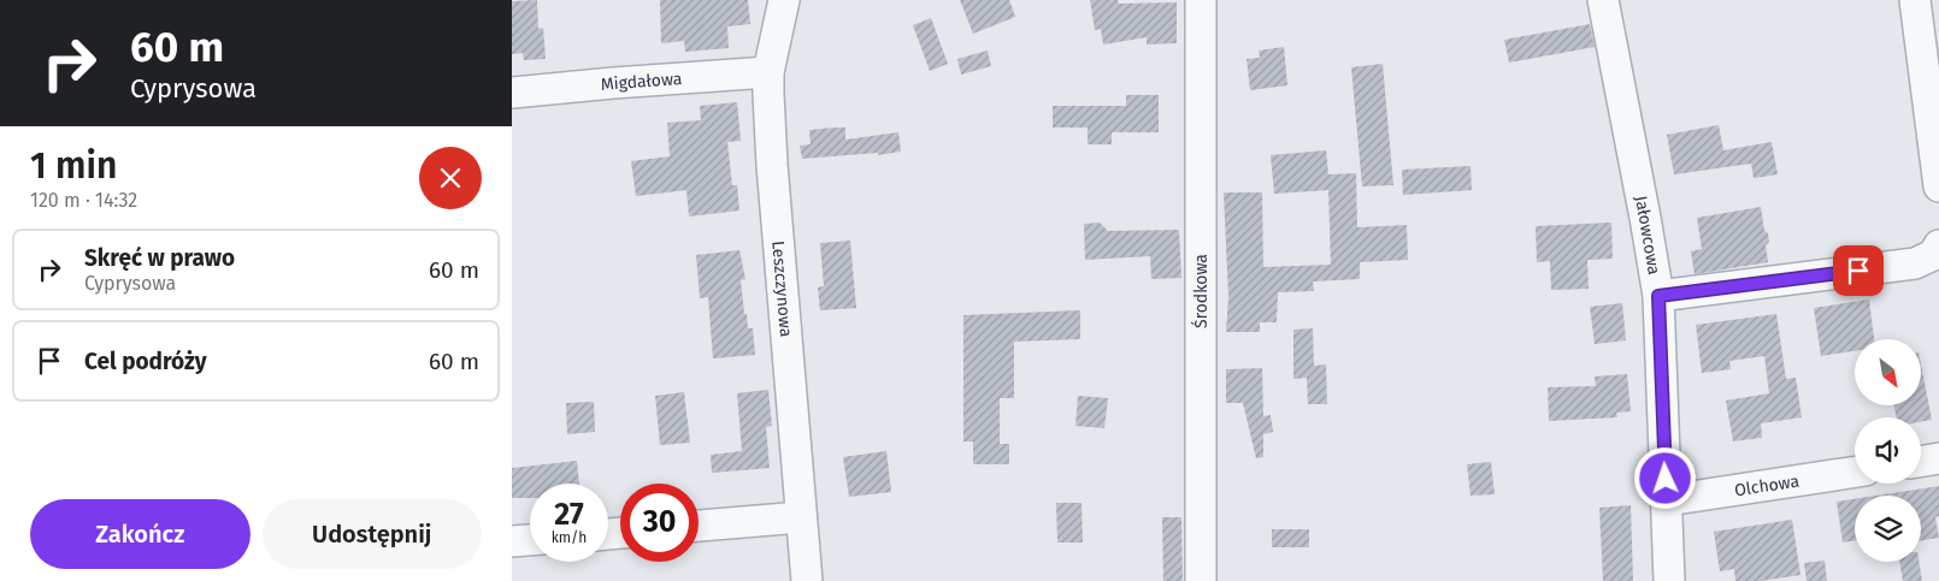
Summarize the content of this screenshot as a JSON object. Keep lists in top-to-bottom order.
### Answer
{
  "streets": {
    "street": [
      "Migdałowa",
      "Jałowcowa",
      "Leszczynowa",
      "Środkowa",
      "Olchowa"
    ]
  },
  "crossings": [
    ["Migdałowa", "Leszczynowa"],
    ["Jałowcowa", "Olchowa"]
  ],
  "north": "bottom right",
  "page": {
    "turn": ["60 m", "Cyprysowa"],
    "heading": ["1 min", "120 m · 14:32"],
    "list": [
      {
        "name": "Skręć w prawo",
        "note": "Cyprysowa",
        "value": "60 m"
      },
      {
        "name": "Cel podróży",
        "value": "60 m"
      }
    ],
    "speed": "27 km/h",
    "limit": "30",
    "buttons": ["Zakończ", "Udostępnij"]
  }
}
